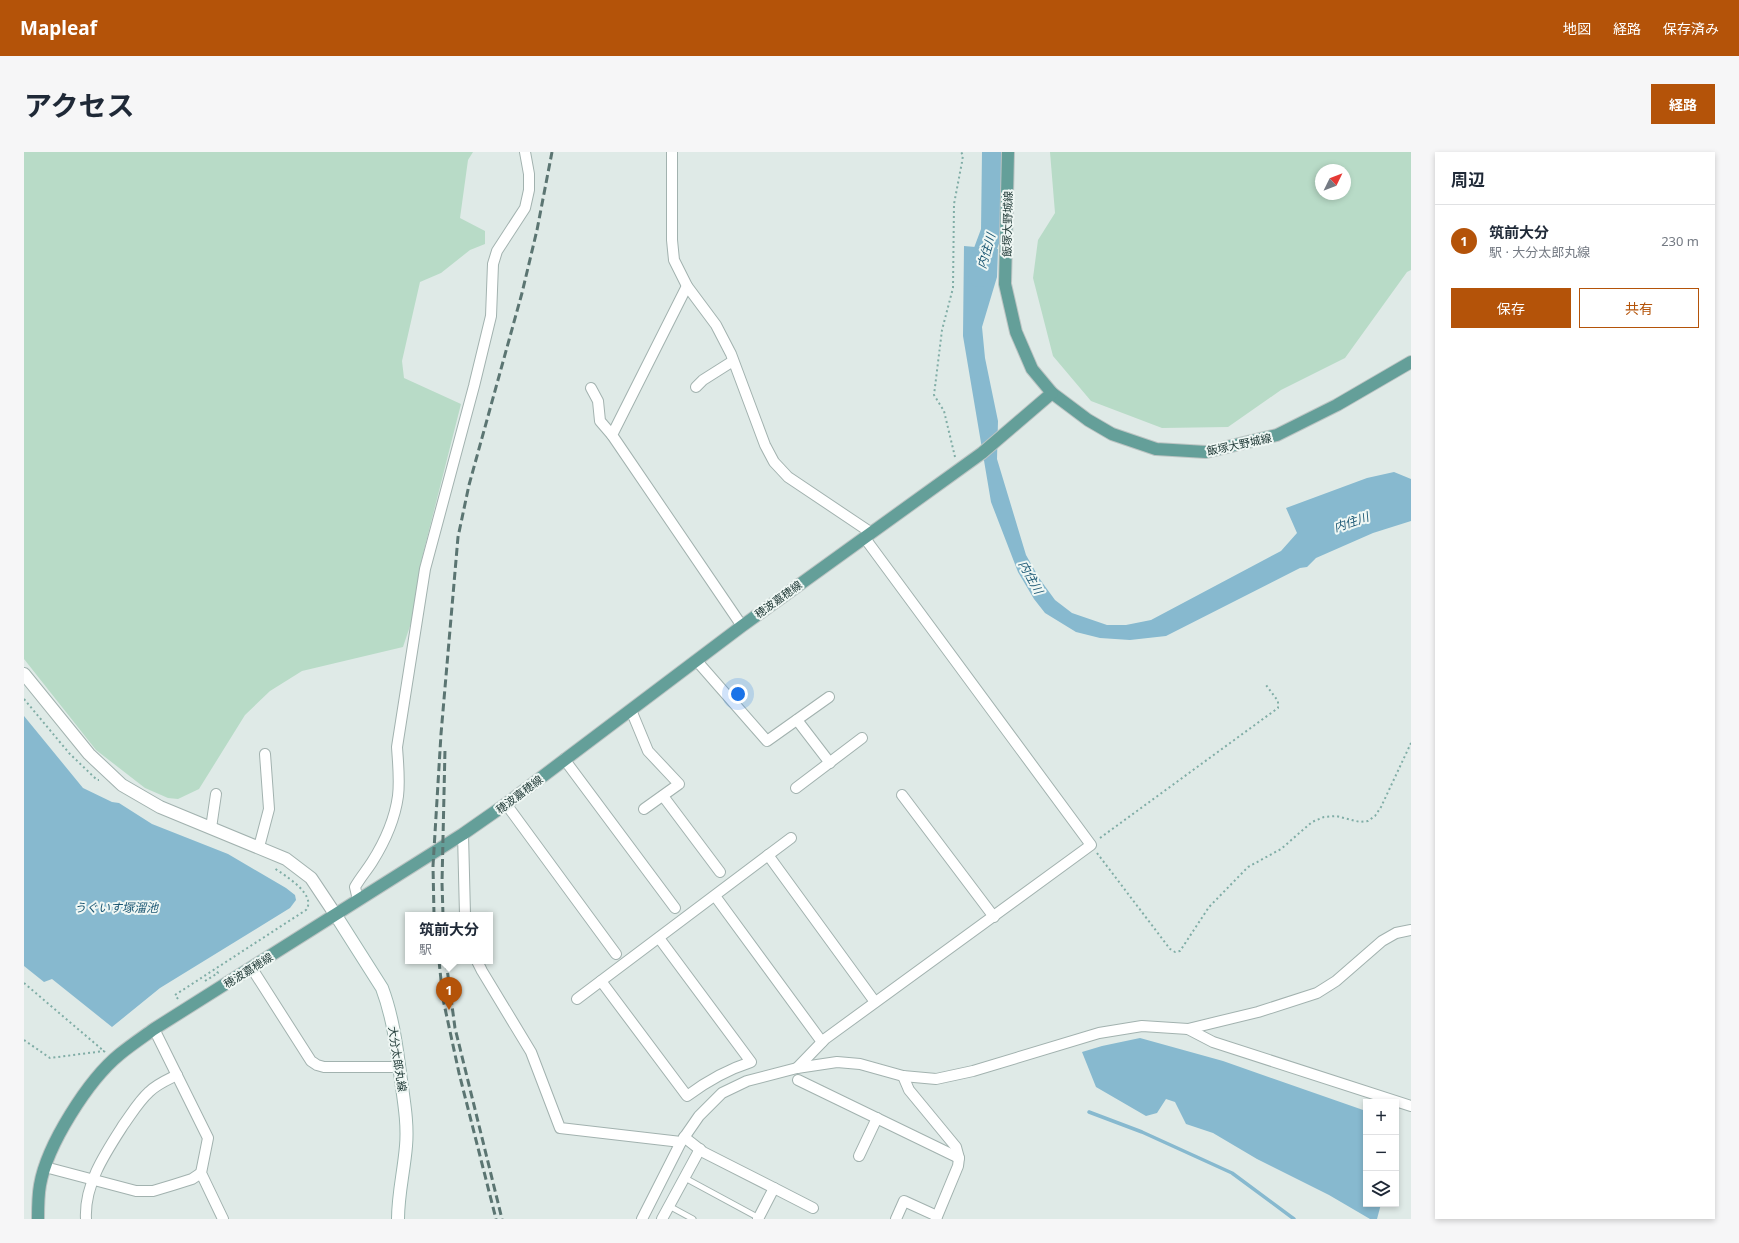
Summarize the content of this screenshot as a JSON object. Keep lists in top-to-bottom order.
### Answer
{
  "streets": {
    "main road": ["飯塚大野城線", "穂波嘉穂線"],
    "street": ["大分太郎丸線"]
  },
  "crossings": [
    ["飯塚大野城線", "穂波嘉穂線"],
    ["穂波嘉穂線", "大分太郎丸線"]
  ],
  "water": ["内住川", "うぐいす塚溜池"],
  "north": "top right",
  "page": {
    "header": "Mapleaf",
    "nav": ["地図", "経路", "保存済み"],
    "title": "アクセス",
    "buttons": [
      "経路",
      ["保存", "共有"]
    ],
    "heading": "周辺",
    "list": [
      {
        "mark": "1",
        "name": "筑前大分",
        "note": "駅 · 大分太郎丸線",
        "value": "230 m"
      }
    ],
    "popup": ["筑前大分", "駅"],
    "pins": "1",
    "map_buttons": ["+", "−"]
  }
}
